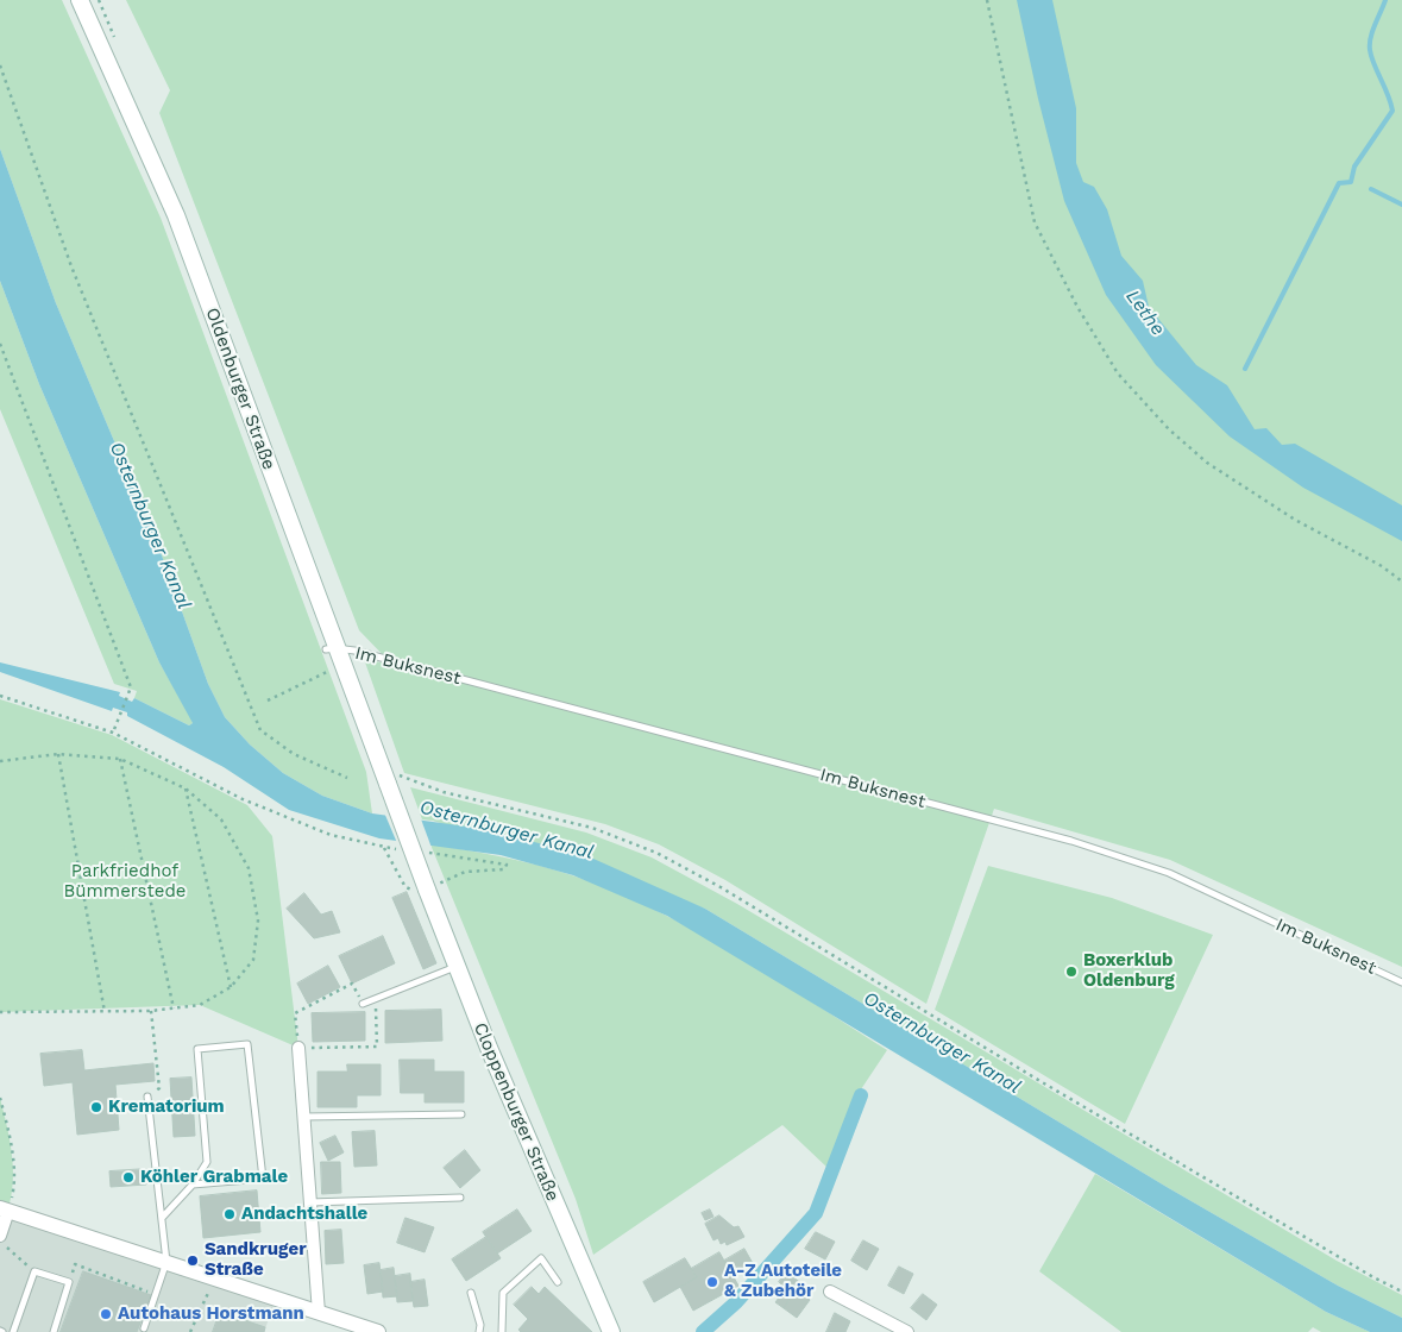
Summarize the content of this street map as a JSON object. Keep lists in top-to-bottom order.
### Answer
{
  "streets": {
    "main road": ["Oldenburger Straße", "Cloppenburger Straße"],
    "lane": ["Im Buksnest"]
  },
  "crossings": [
    ["Oldenburger Straße", "Im Buksnest"],
    ["Oldenburger Straße", "Cloppenburger Straße"]
  ],
  "water": ["Lethe", "Osternburger Kanal"],
  "parks": ["Parkfriedhof Bümmerstede"],
  "places": [
    "Boxerklub Oldenburg",
    "Krematorium",
    "Köhler Grabmale",
    "Andachtshalle",
    "Sandkruger Straße",
    "A-Z Autoteile & Zubehör",
    "Autohaus Horstmann"
  ]
}
